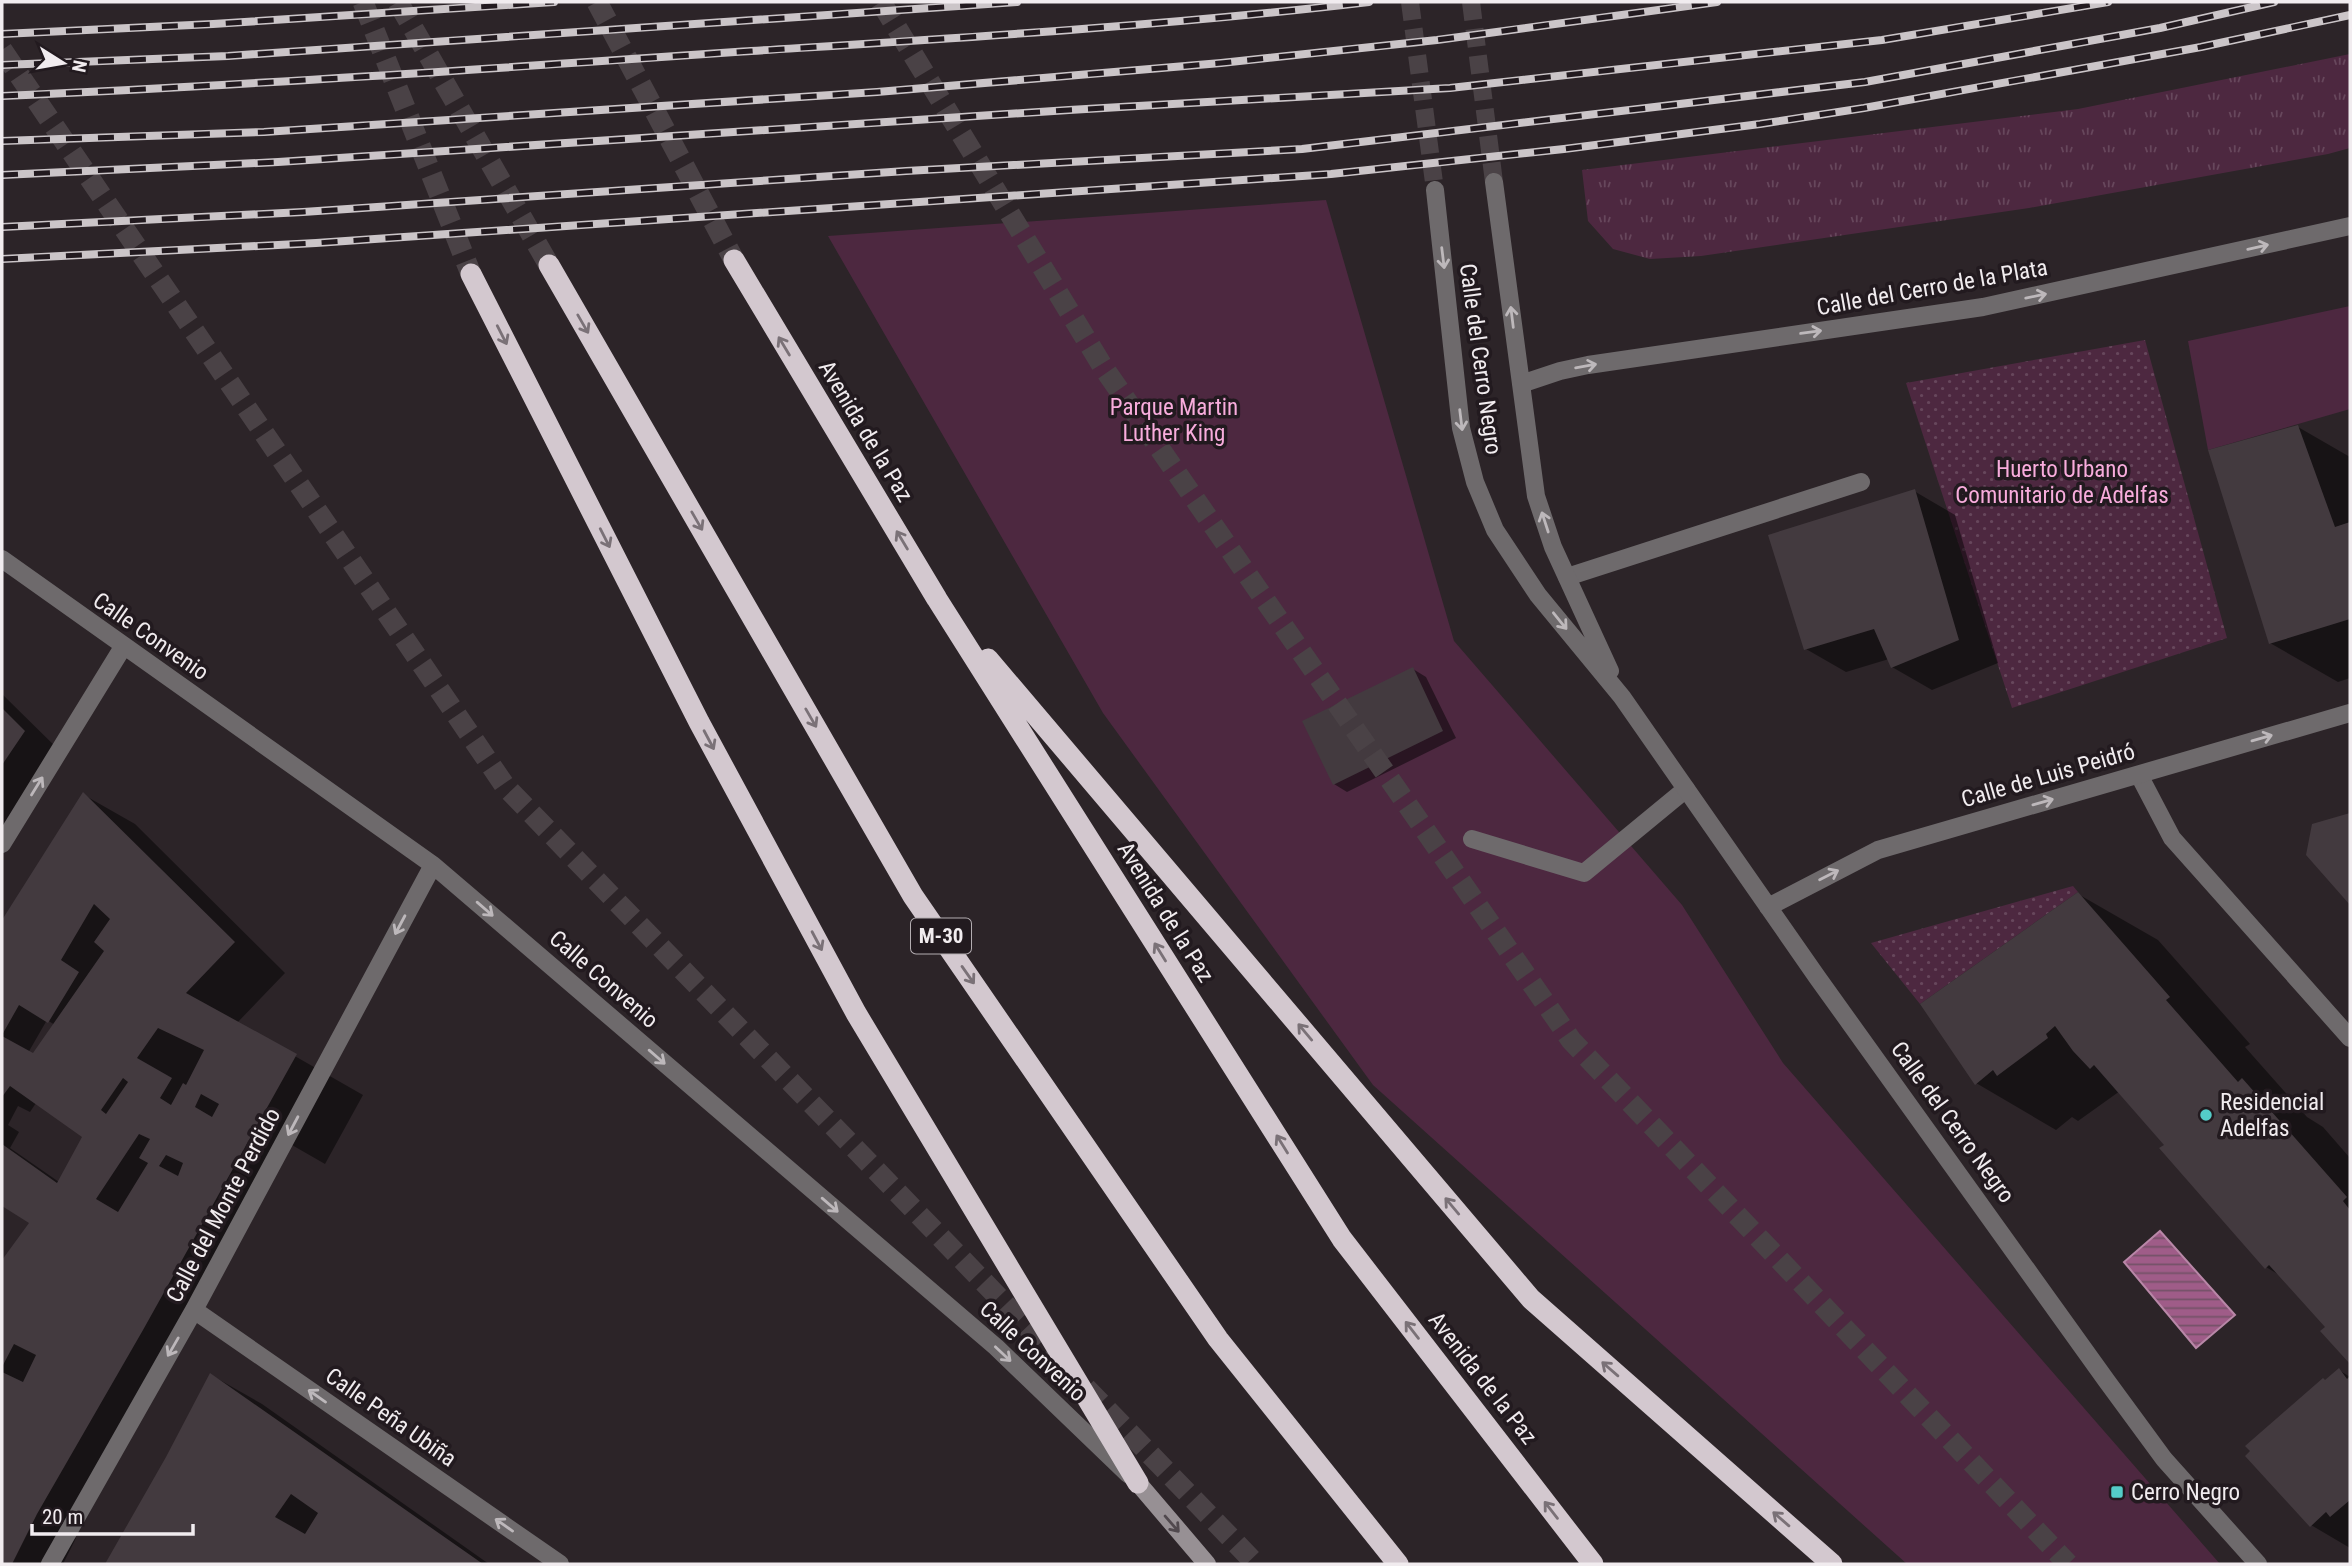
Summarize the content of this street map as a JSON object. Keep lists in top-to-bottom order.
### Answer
{
  "streets": {
    "highway": ["Avenida de la Paz", "M-30"],
    "street": [
      "Calle del Cerro de la Plata",
      "Calle del Cerro Negro",
      "Calle Convenio",
      "Calle de Luis Peidró",
      "Calle del Monte Perdido",
      "Calle Peña Ubiña"
    ]
  },
  "crossings": [
    ["Calle del Cerro de la Plata", "Calle del Cerro Negro"],
    ["Calle del Cerro Negro", "Calle de Luis Peidró"],
    ["Calle Convenio", "Calle del Monte Perdido"],
    ["Calle del Monte Perdido", "Calle Peña Ubiña"]
  ],
  "one_way": [
    "Calle del Cerro de la Plata",
    "Calle Convenio",
    "Calle de Luis Peidró",
    "Calle del Monte Perdido",
    "Calle Peña Ubiña"
  ],
  "parks": ["Parque Martin Luther King", "Huerto Urbano Comunitario de Adelfas"],
  "places": {
    "other": ["Residencial Adelfas"],
    "transit": ["Cerro Negro"]
  },
  "scale_bar": "20 m",
  "north": "right"
}
